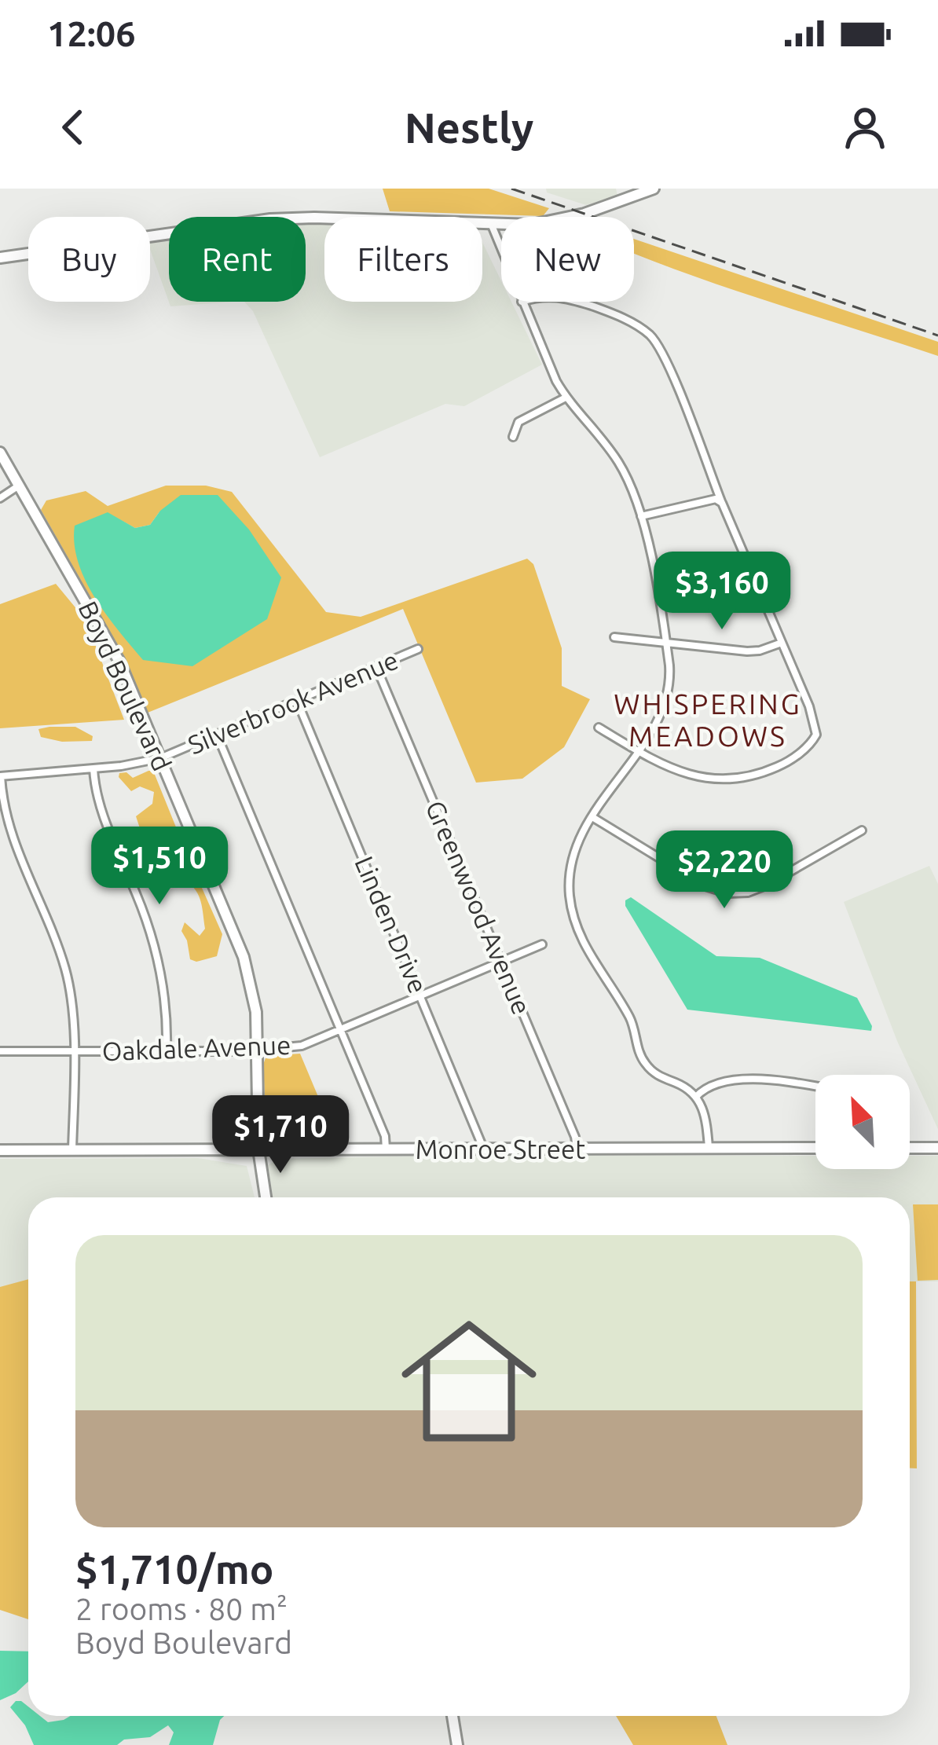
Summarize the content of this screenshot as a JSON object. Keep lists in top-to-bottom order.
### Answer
{
  "streets": {
    "street": [
      "Boyd Boulevard",
      "Silverbrook Avenue",
      "Greenwood Avenue",
      "Linden Drive",
      "Oakdale Avenue",
      "Monroe Street"
    ]
  },
  "crossings": [
    ["Boyd Boulevard", "Silverbrook Avenue"],
    ["Boyd Boulevard", "Oakdale Avenue"],
    ["Boyd Boulevard", "Monroe Street"],
    ["Silverbrook Avenue", "Greenwood Avenue"],
    ["Silverbrook Avenue", "Linden Drive"],
    ["Greenwood Avenue", "Oakdale Avenue"],
    ["Greenwood Avenue", "Monroe Street"],
    ["Linden Drive", "Oakdale Avenue"],
    ["Linden Drive", "Monroe Street"]
  ],
  "districts": ["WHISPERING MEADOWS"],
  "north": "top left",
  "page": {
    "status": "12:06",
    "header": "Nestly",
    "chip": [
      "Buy",
      "Rent",
      "Filters",
      "New"
    ],
    "price": [
      "$3,160",
      "$1,510",
      "$2,220",
      "$1,710"
    ],
    "list": [
      {
        "name": "$1,710/mo",
        "note": "2 rooms · 80 m² · Boyd Boulevard"
      }
    ]
  }
}
